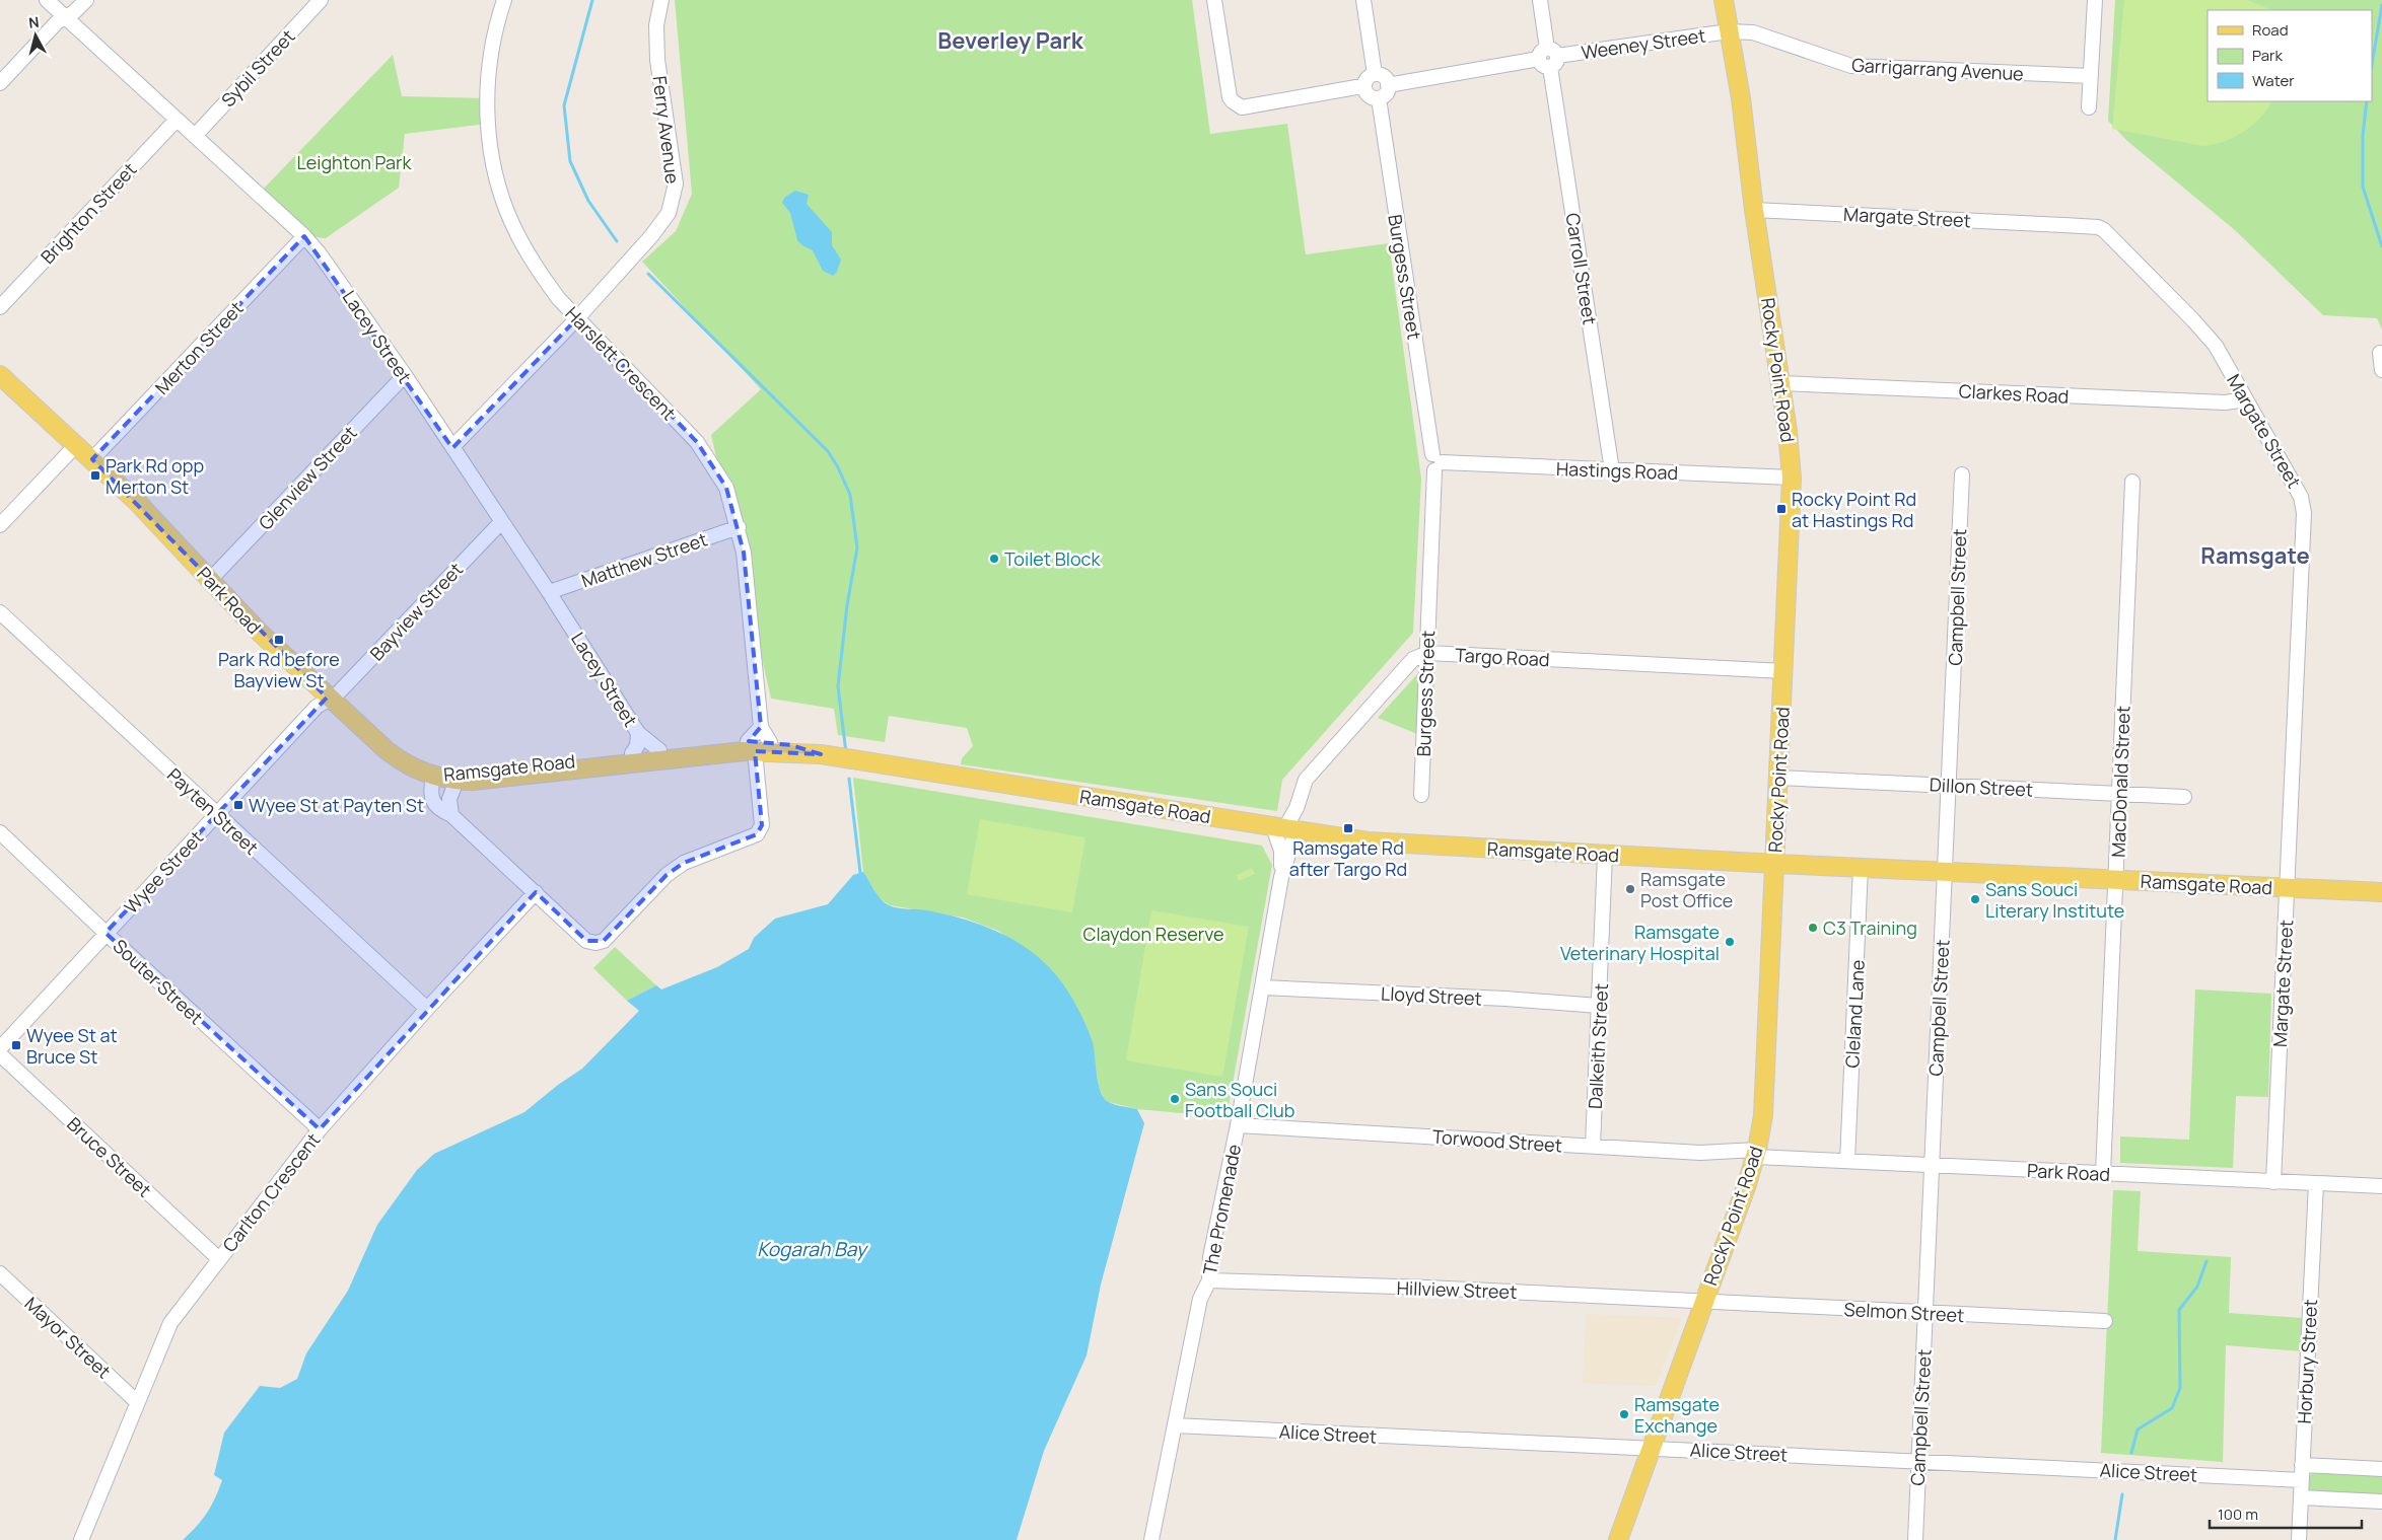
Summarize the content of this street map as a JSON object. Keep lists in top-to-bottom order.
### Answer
{
  "streets": {
    "main road": ["Rocky Point Road", "Park Road", "Ramsgate Road"],
    "street": [
      "Weeney Street",
      "Sybil Street",
      "Garrigarrang Avenue",
      "Ferry Avenue",
      "Brighton Street",
      "Margate Street",
      "Carroll Street",
      "Burgess Street",
      "Lacey Street",
      "Merton Street",
      "Harslett Crescent",
      "Clarkes Road",
      "Hastings Road",
      "Glenview Street",
      "Matthew Street",
      "Campbell Street",
      "Bayview Street",
      "Targo Road",
      "MacDonald Street",
      "Dillon Street",
      "Payten Street",
      "Wyee Street",
      "Souter Street",
      "Lloyd Street",
      "Cleland Lane",
      "Dalkeith Street",
      "Torwood Street",
      "Bruce Street",
      "Carlton Crescent",
      "The Promenade",
      "Hillview Street",
      "Selmon Street",
      "Mayor Street",
      "Horbury Street",
      "Alice Street"
    ]
  },
  "crossings": [
    ["Weeney Street", "Garrigarrang Avenue"],
    ["Weeney Street", "Carroll Street"],
    ["Weeney Street", "Burgess Street"],
    ["Weeney Street", "Rocky Point Road"],
    ["Sybil Street", "Lacey Street"],
    ["Garrigarrang Avenue", "Rocky Point Road"],
    ["Ferry Avenue", "Lacey Street"],
    ["Ferry Avenue", "Harslett Crescent"],
    ["Brighton Street", "Lacey Street"],
    ["Margate Street", "Rocky Point Road"],
    ["Margate Street", "Clarkes Road"],
    ["Margate Street", "Park Road"],
    ["Margate Street", "Ramsgate Road"],
    ["Carroll Street", "Hastings Road"],
    ["Burgess Street", "Hastings Road"],
    ["Burgess Street", "Targo Road"],
    ["Lacey Street", "Merton Street"],
    ["Lacey Street", "Glenview Street"],
    ["Lacey Street", "Matthew Street"],
    ["Lacey Street", "Bayview Street"],
    ["Lacey Street", "Ramsgate Road"],
    ["Merton Street", "Park Road"],
    ["Harslett Crescent", "Matthew Street"],
    ["Harslett Crescent", "Ramsgate Road"],
    ["Rocky Point Road", "Clarkes Road"],
    ["Rocky Point Road", "Hastings Road"],
    ["Rocky Point Road", "Park Road"],
    ["Rocky Point Road", "Targo Road"],
    ["Rocky Point Road", "Ramsgate Road"],
    ["Rocky Point Road", "Dillon Street"],
    ["Rocky Point Road", "Torwood Street"],
    ["Rocky Point Road", "Hillview Street"],
    ["Rocky Point Road", "Selmon Street"],
    ["Rocky Point Road", "Alice Street"],
    ["Glenview Street", "Park Road"],
    ["Campbell Street", "Park Road"],
    ["Campbell Street", "Ramsgate Road"],
    ["Campbell Street", "Dillon Street"],
    ["Campbell Street", "Selmon Street"],
    ["Campbell Street", "Alice Street"],
    ["Park Road", "Bayview Street"],
    ["Park Road", "Ramsgate Road"],
    ["Park Road", "MacDonald Street"],
    ["Park Road", "Wyee Street"],
    ["Park Road", "Cleland Lane"],
    ["Park Road", "Torwood Street"],
    ["Park Road", "Horbury Street"],
    ["Bayview Street", "Wyee Street"],
    ["Ramsgate Road", "MacDonald Street"],
    ["Ramsgate Road", "Cleland Lane"],
    ["Ramsgate Road", "Dalkeith Street"],
    ["Ramsgate Road", "The Promenade"],
    ["MacDonald Street", "Dillon Street"],
    ["Payten Street", "Wyee Street"],
    ["Payten Street", "Carlton Crescent"],
    ["Wyee Street", "Souter Street"],
    ["Souter Street", "Carlton Crescent"],
    ["Lloyd Street", "Dalkeith Street"],
    ["Lloyd Street", "The Promenade"],
    ["Dalkeith Street", "Torwood Street"],
    ["Torwood Street", "The Promenade"],
    ["Bruce Street", "Carlton Crescent"],
    ["Carlton Crescent", "Mayor Street"],
    ["The Promenade", "Hillview Street"],
    ["The Promenade", "Alice Street"],
    ["Hillview Street", "Selmon Street"],
    ["Horbury Street", "Alice Street"]
  ],
  "districts": ["Beverley Park", "Ramsgate"],
  "water": ["Kogarah Bay"],
  "parks": ["Leighton Park", "Claydon Reserve"],
  "places": {
    "transit": [
      "Park Rd opp Merton St",
      "Rocky Point Rd at Hastings Rd",
      "Park Rd before Bayview St",
      "Wyee St at Payten St",
      "Ramsgate Rd after Targo Rd",
      "Wyee St at Bruce St"
    ],
    "other": [
      "Toilet Block",
      "Ramsgate Post Office",
      "Sans Souci Literary Institute",
      "C3 Training",
      "Ramsgate Veterinary Hospital",
      "Sans Souci Football Club",
      "Ramsgate Exchange"
    ]
  },
  "legend": ["Road", "Park", "Water"],
  "scale_bar": "100 m",
  "north": "top"
}
